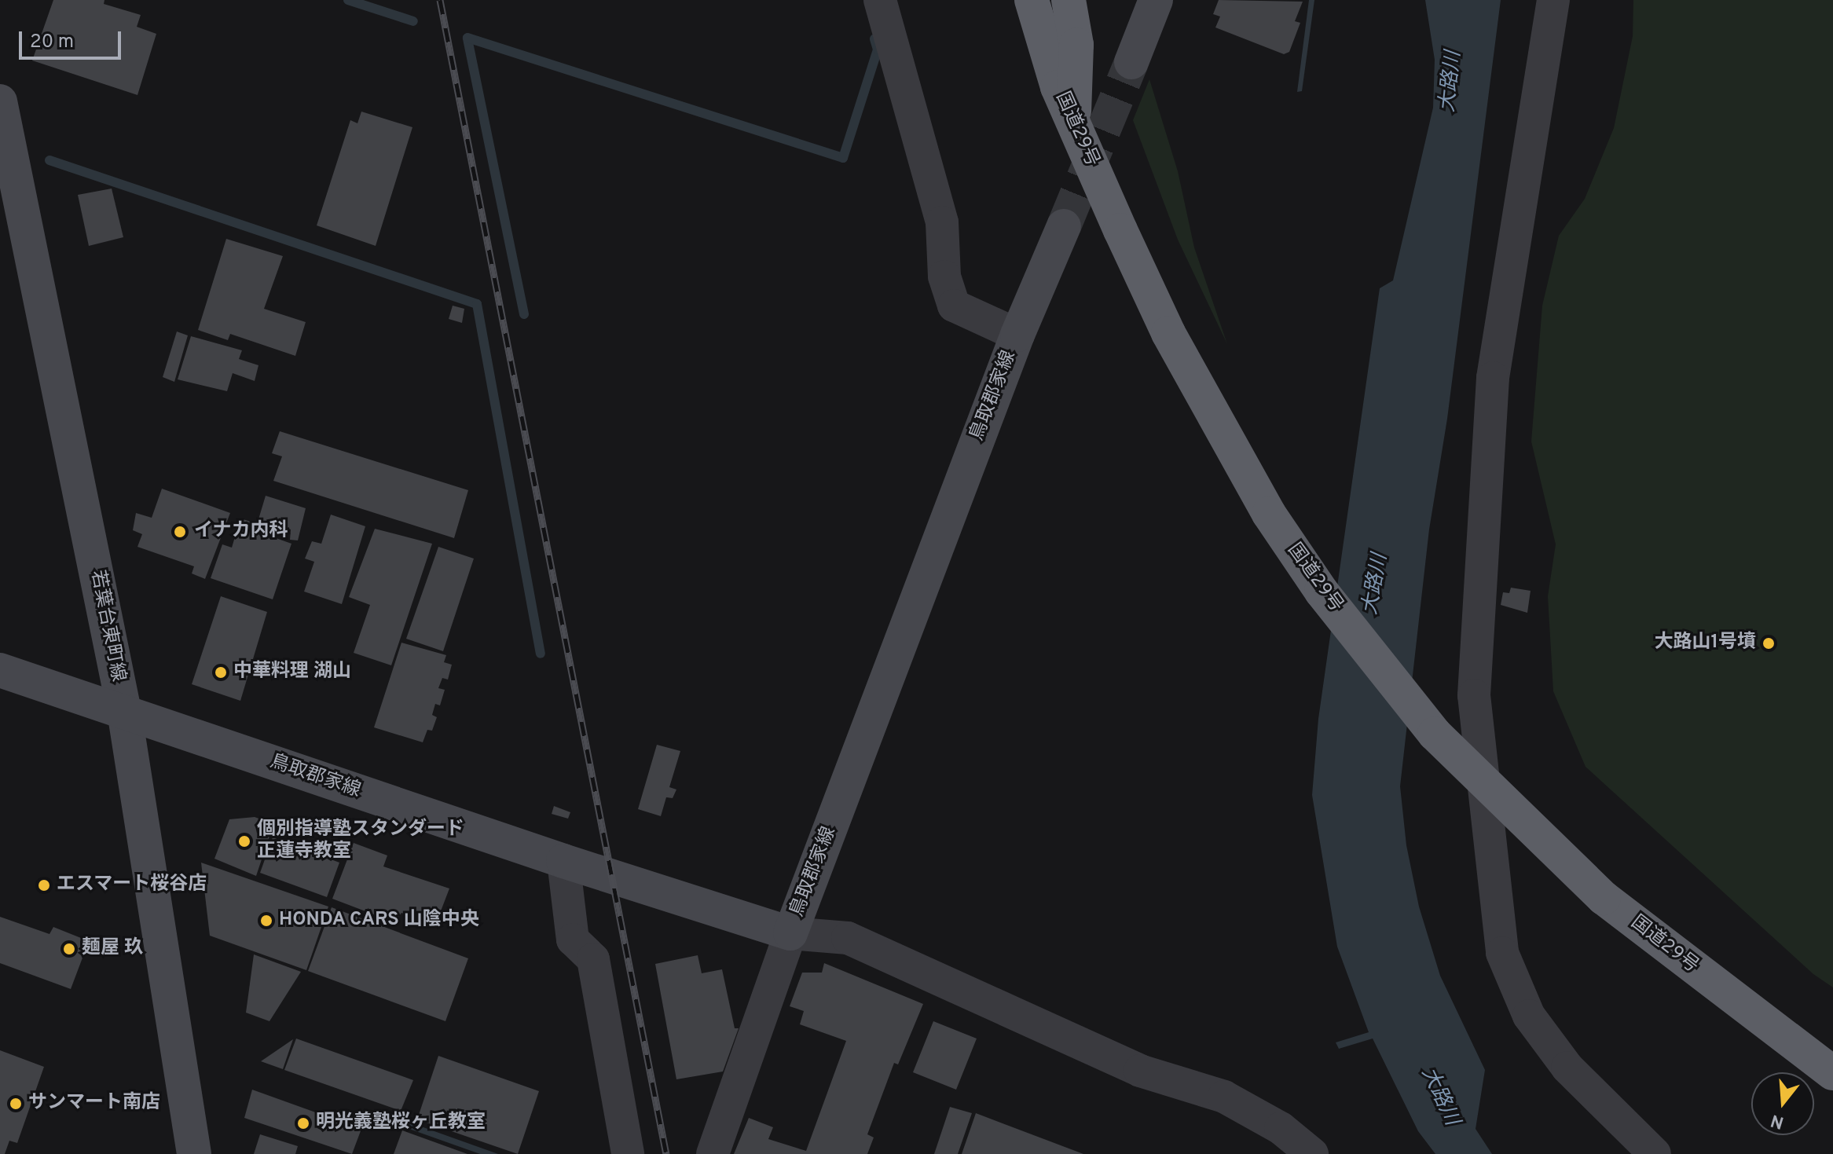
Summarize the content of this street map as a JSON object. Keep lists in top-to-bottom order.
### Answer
{
  "streets": {
    "highway": ["国道29号"],
    "main road": ["鳥取郡家線", "若葉台東町線"]
  },
  "crossings": [
    ["鳥取郡家線", "若葉台東町線"]
  ],
  "water": ["大路川"],
  "places": [
    "イナカ内科",
    "大路山1号墳",
    "中華料理 湖山",
    "個別指導塾スタンダード 正蓮寺教室",
    "エスマート桜谷店",
    "HONDA CARS 山陰中央",
    "麺屋 玖",
    "サンマート南店",
    "明光義塾桜ヶ丘教室"
  ],
  "scale_bar": "20 m",
  "north": "bottom"
}
